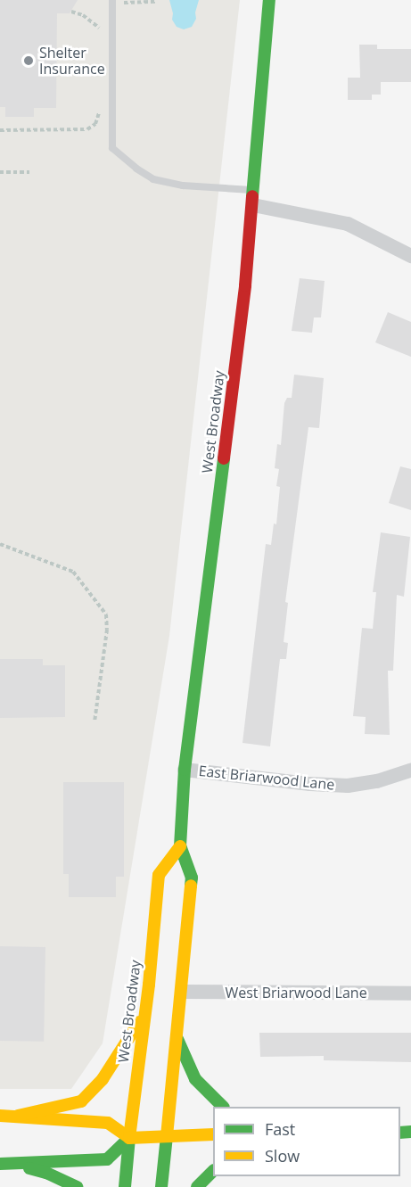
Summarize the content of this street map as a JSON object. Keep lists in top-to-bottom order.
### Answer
{
  "streets": {
    "main road": ["West Broadway"],
    "street": ["East Briarwood Lane", "West Briarwood Lane"]
  },
  "crossings": [
    ["West Broadway", "East Briarwood Lane"],
    ["West Broadway", "West Briarwood Lane"]
  ],
  "places": ["Shelter Insurance"],
  "legend": ["Fast", "Slow"]
}
